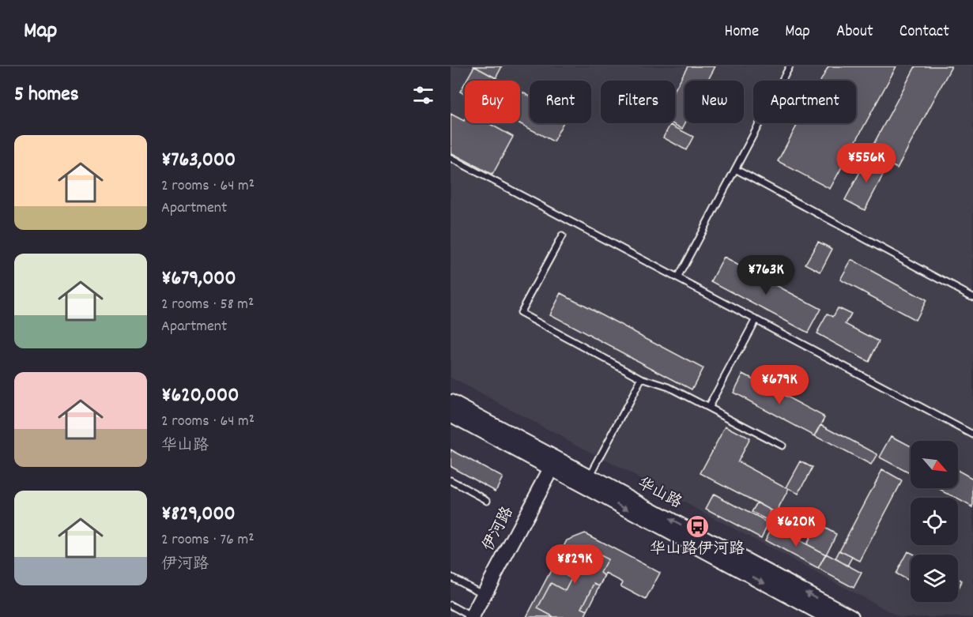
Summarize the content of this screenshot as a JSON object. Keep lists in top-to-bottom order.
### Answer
{
  "streets": {
    "street": ["华山路", "伊河路"]
  },
  "crossings": [
    ["华山路", "伊河路"]
  ],
  "places": {
    "bus stop": ["华山路伊河路"]
  },
  "north": "bottom right",
  "page": {
    "header": "Map",
    "nav": [
      "Home",
      "Map",
      "About",
      "Contact"
    ],
    "heading": "5 homes",
    "chip": [
      "Buy",
      "Rent",
      "Filters",
      "New",
      "Apartment"
    ],
    "list": [
      {
        "name": "¥763,000",
        "note": "2 rooms · 64 m² · Apartment"
      },
      {
        "name": "¥679,000",
        "note": "2 rooms · 58 m² · Apartment"
      },
      {
        "name": "¥620,000",
        "note": "2 rooms · 64 m² · 华山路"
      },
      {
        "name": "¥829,000",
        "note": "2 rooms · 76 m² · 伊河路"
      }
    ],
    "price": [
      "¥556K",
      "¥763K",
      "¥679K",
      "¥620K",
      "¥829K"
    ]
  }
}
